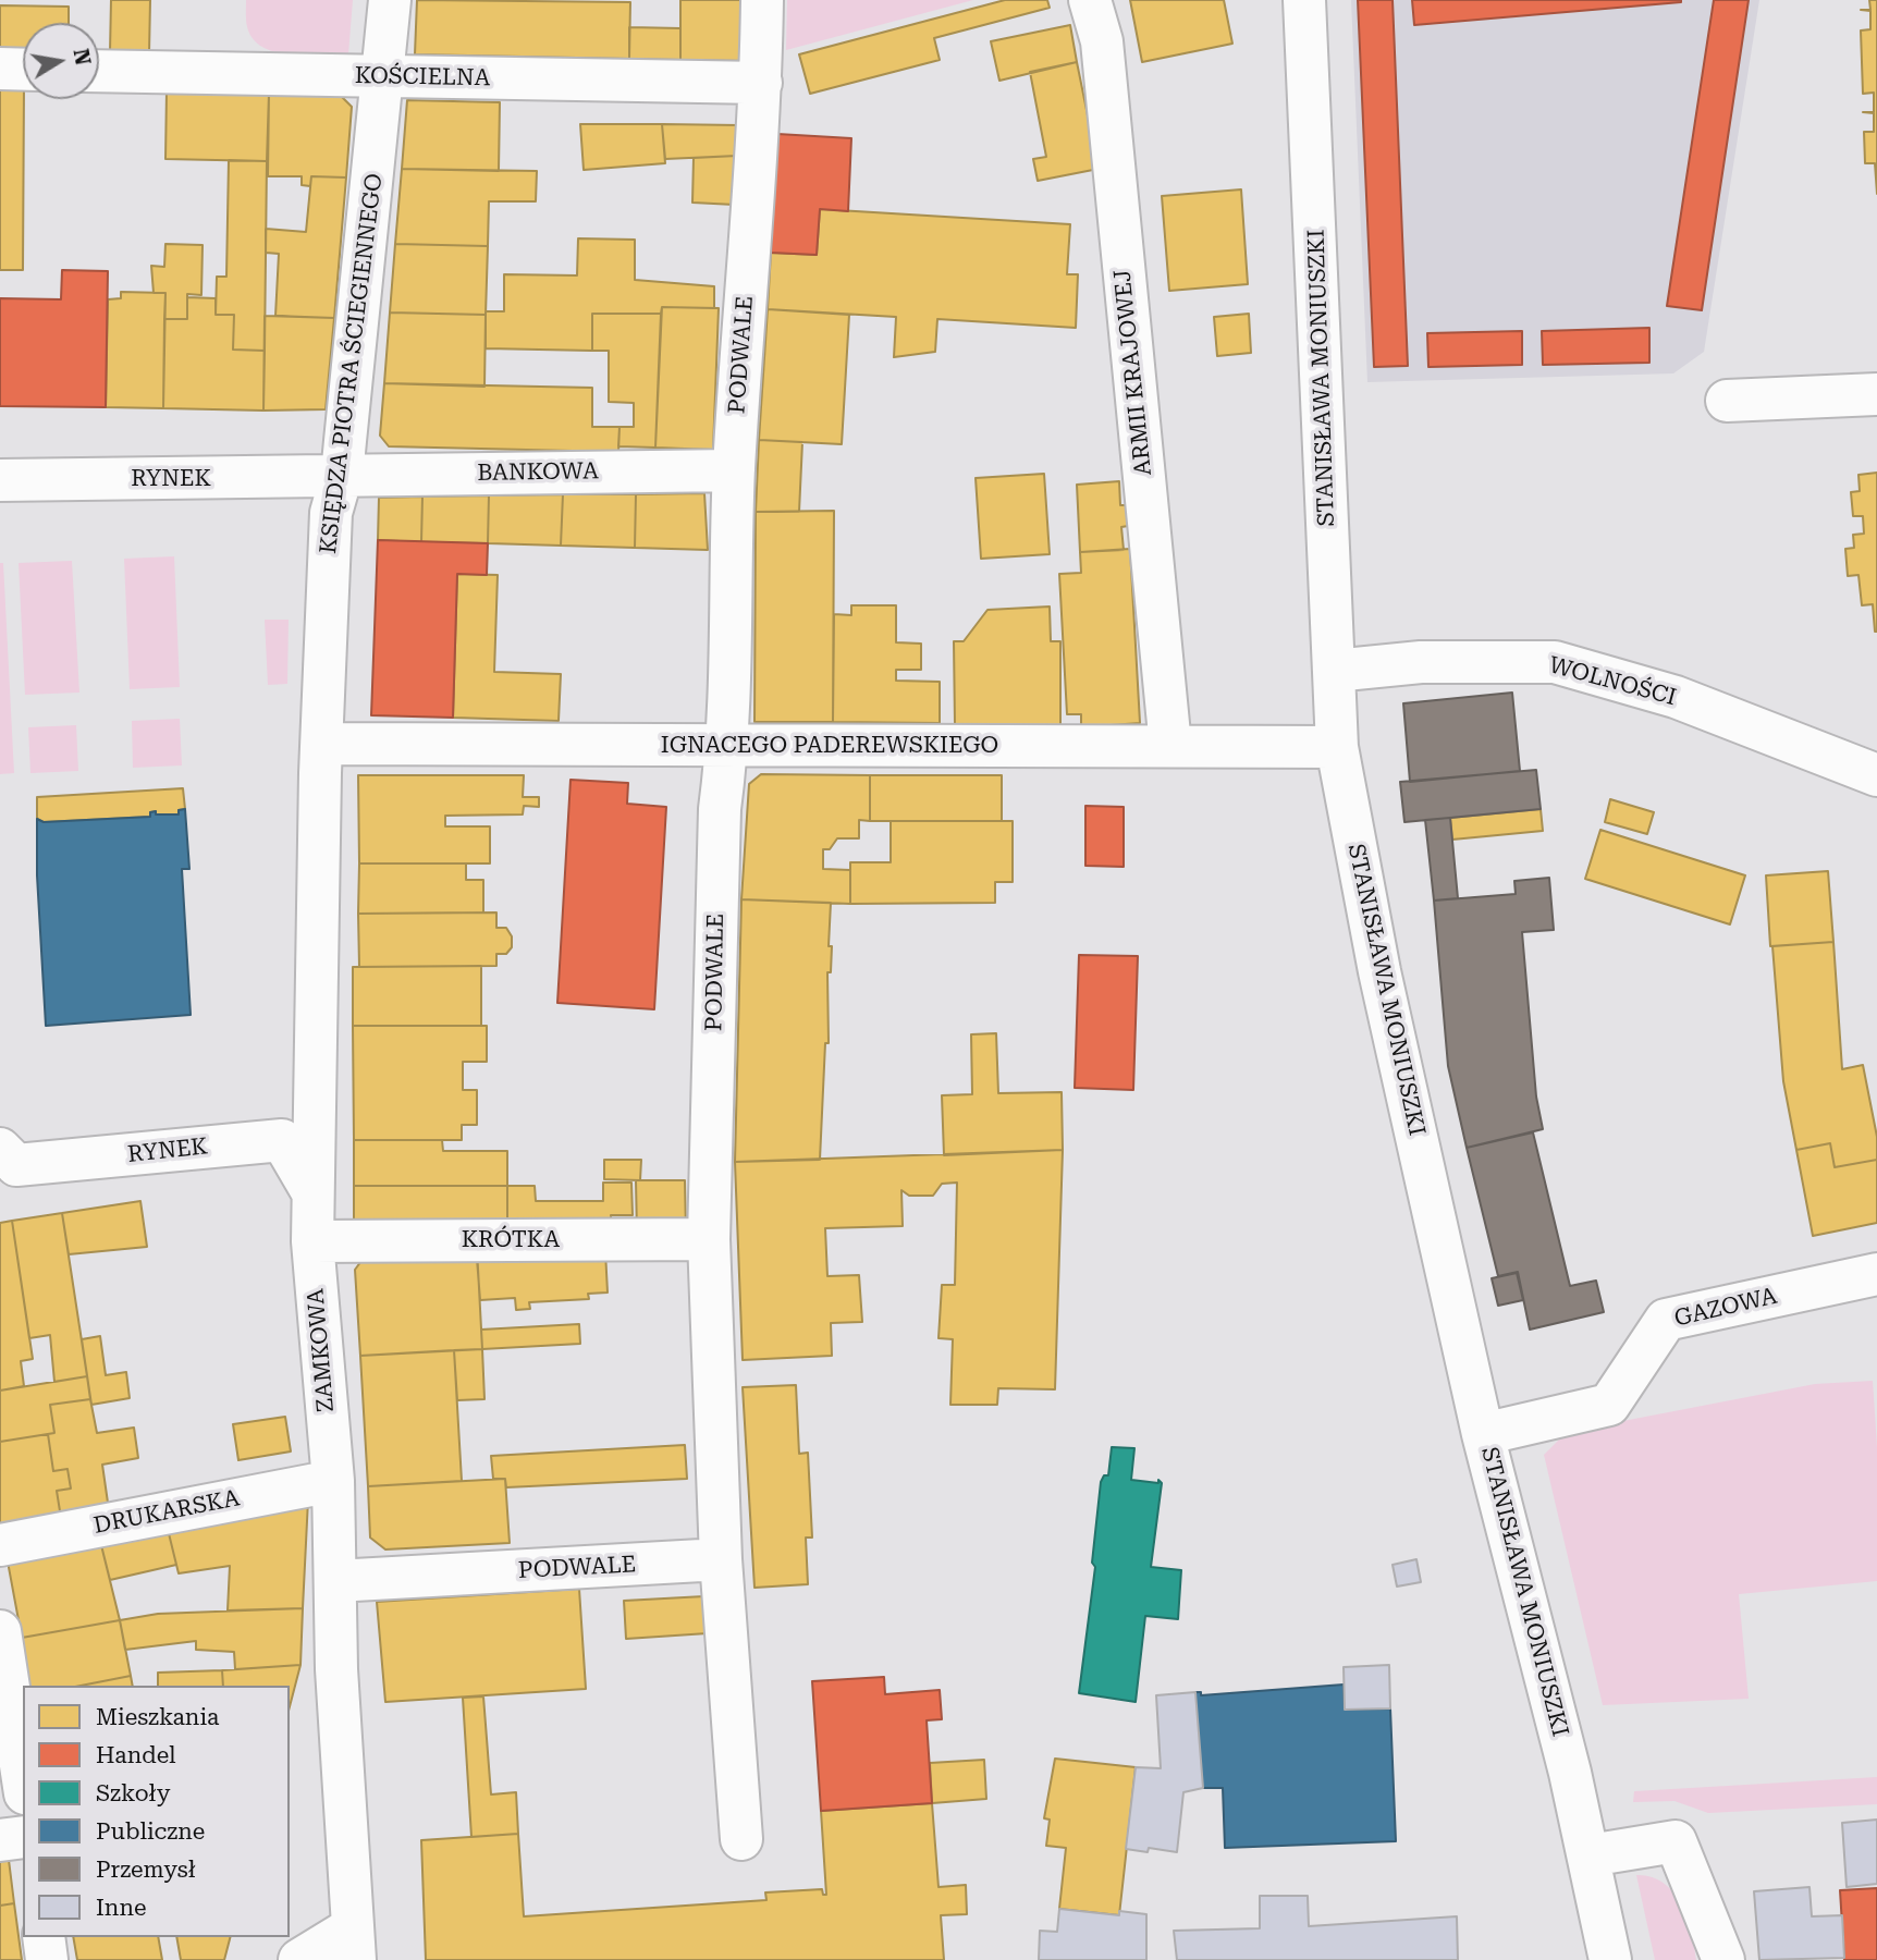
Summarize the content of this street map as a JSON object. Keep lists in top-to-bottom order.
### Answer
{
  "streets": {
    "street": [
      "KOŚCIELNA",
      "PODWALE",
      "KSIĘDZA PIOTRA ŚCIEGIENNEGO",
      "ARMII KRAJOWEJ",
      "STANISŁAWA MONIUSZKI",
      "BANKOWA",
      "RYNEK",
      "WOLNOŚCI",
      "IGNACEGO PADEREWSKIEGO",
      "KRÓTKA",
      "GAZOWA",
      "ZAMKOWA",
      "DRUKARSKA"
    ]
  },
  "crossings": [
    ["KOŚCIELNA", "PODWALE"],
    ["KOŚCIELNA", "KSIĘDZA PIOTRA ŚCIEGIENNEGO"],
    ["PODWALE", "BANKOWA"],
    ["PODWALE", "IGNACEGO PADEREWSKIEGO"],
    ["PODWALE", "KRÓTKA"],
    ["PODWALE", "ZAMKOWA"],
    ["KSIĘDZA PIOTRA ŚCIEGIENNEGO", "BANKOWA"],
    ["KSIĘDZA PIOTRA ŚCIEGIENNEGO", "RYNEK"],
    ["KSIĘDZA PIOTRA ŚCIEGIENNEGO", "IGNACEGO PADEREWSKIEGO"],
    ["KSIĘDZA PIOTRA ŚCIEGIENNEGO", "ZAMKOWA"],
    ["ARMII KRAJOWEJ", "IGNACEGO PADEREWSKIEGO"],
    ["STANISŁAWA MONIUSZKI", "WOLNOŚCI"],
    ["STANISŁAWA MONIUSZKI", "IGNACEGO PADEREWSKIEGO"],
    ["STANISŁAWA MONIUSZKI", "GAZOWA"],
    ["BANKOWA", "RYNEK"],
    ["RYNEK", "ZAMKOWA"],
    ["IGNACEGO PADEREWSKIEGO", "ZAMKOWA"],
    ["KRÓTKA", "ZAMKOWA"],
    ["ZAMKOWA", "DRUKARSKA"]
  ],
  "legend": [
    "Mieszkania",
    "Handel",
    "Szkoły",
    "Publiczne",
    "Przemysł",
    "Inne"
  ],
  "north": "right"
}
